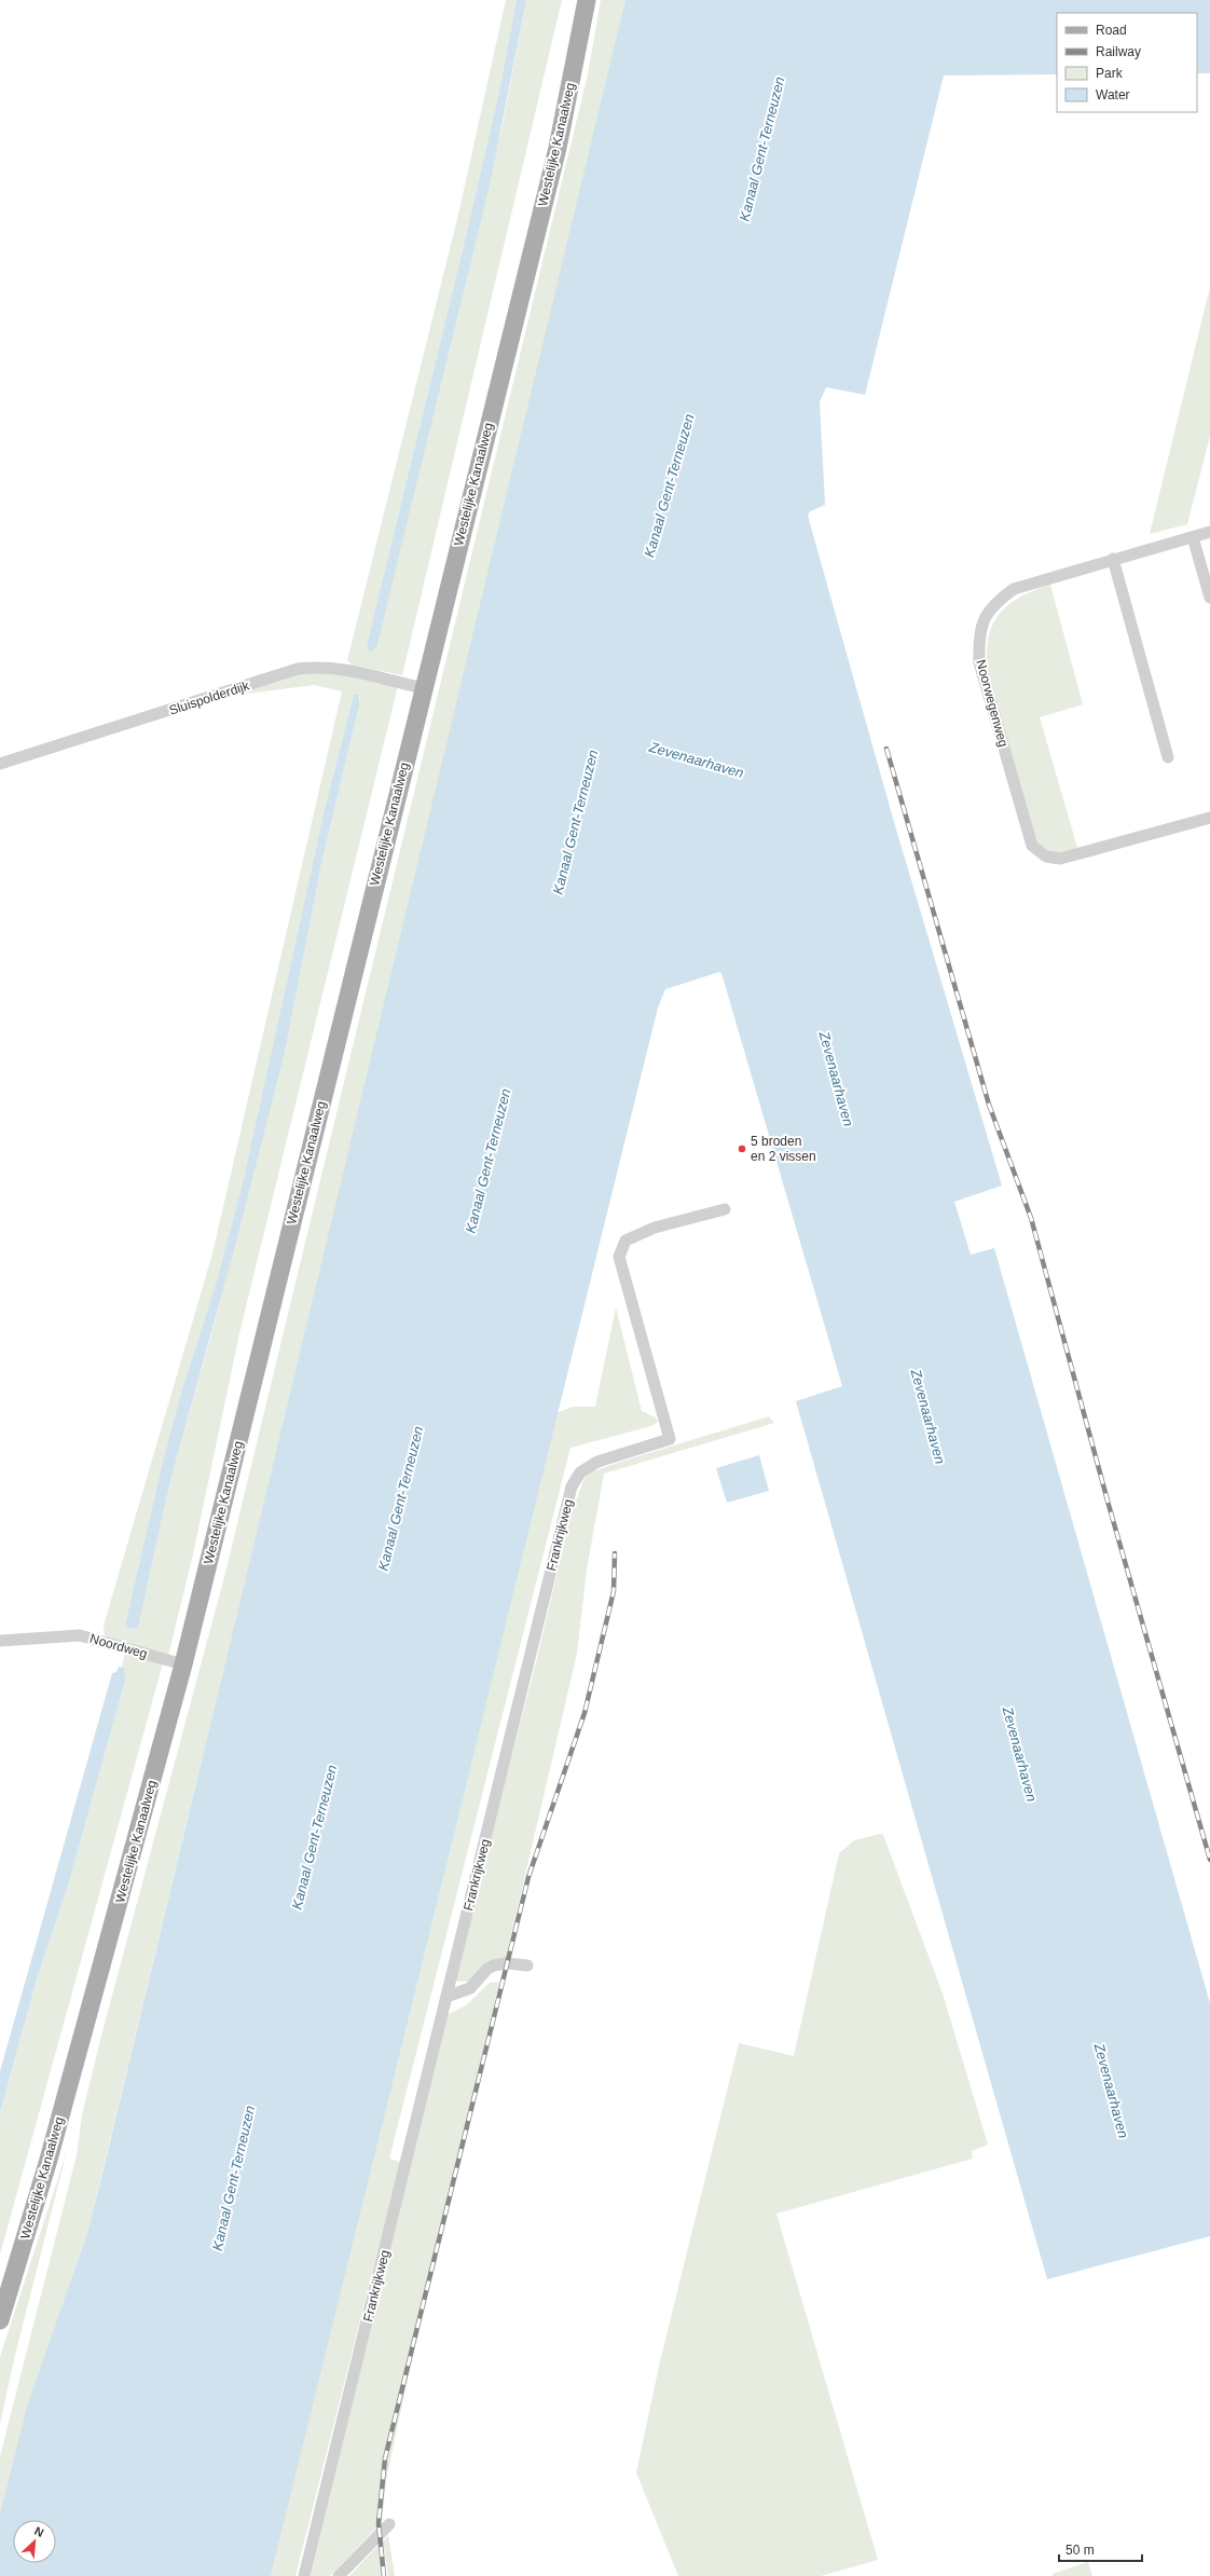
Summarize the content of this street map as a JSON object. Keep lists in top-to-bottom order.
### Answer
{
  "streets": {
    "main road": ["Westelijke Kanaalweg"],
    "street": [
      "Sluispolderdijk",
      "Noorwegenweg",
      "Frankrijkweg",
      "Noordweg"
    ]
  },
  "crossings": [
    ["Westelijke Kanaalweg", "Sluispolderdijk"],
    ["Westelijke Kanaalweg", "Noordweg"]
  ],
  "water": ["Kanaal Gent-Terneuzen", "Zevenaarhaven"],
  "places": ["5 broden en 2 vissen"],
  "legend": [
    "Road",
    "Railway",
    "Park",
    "Water"
  ],
  "scale_bar": "50 m",
  "north": "top right"
}
